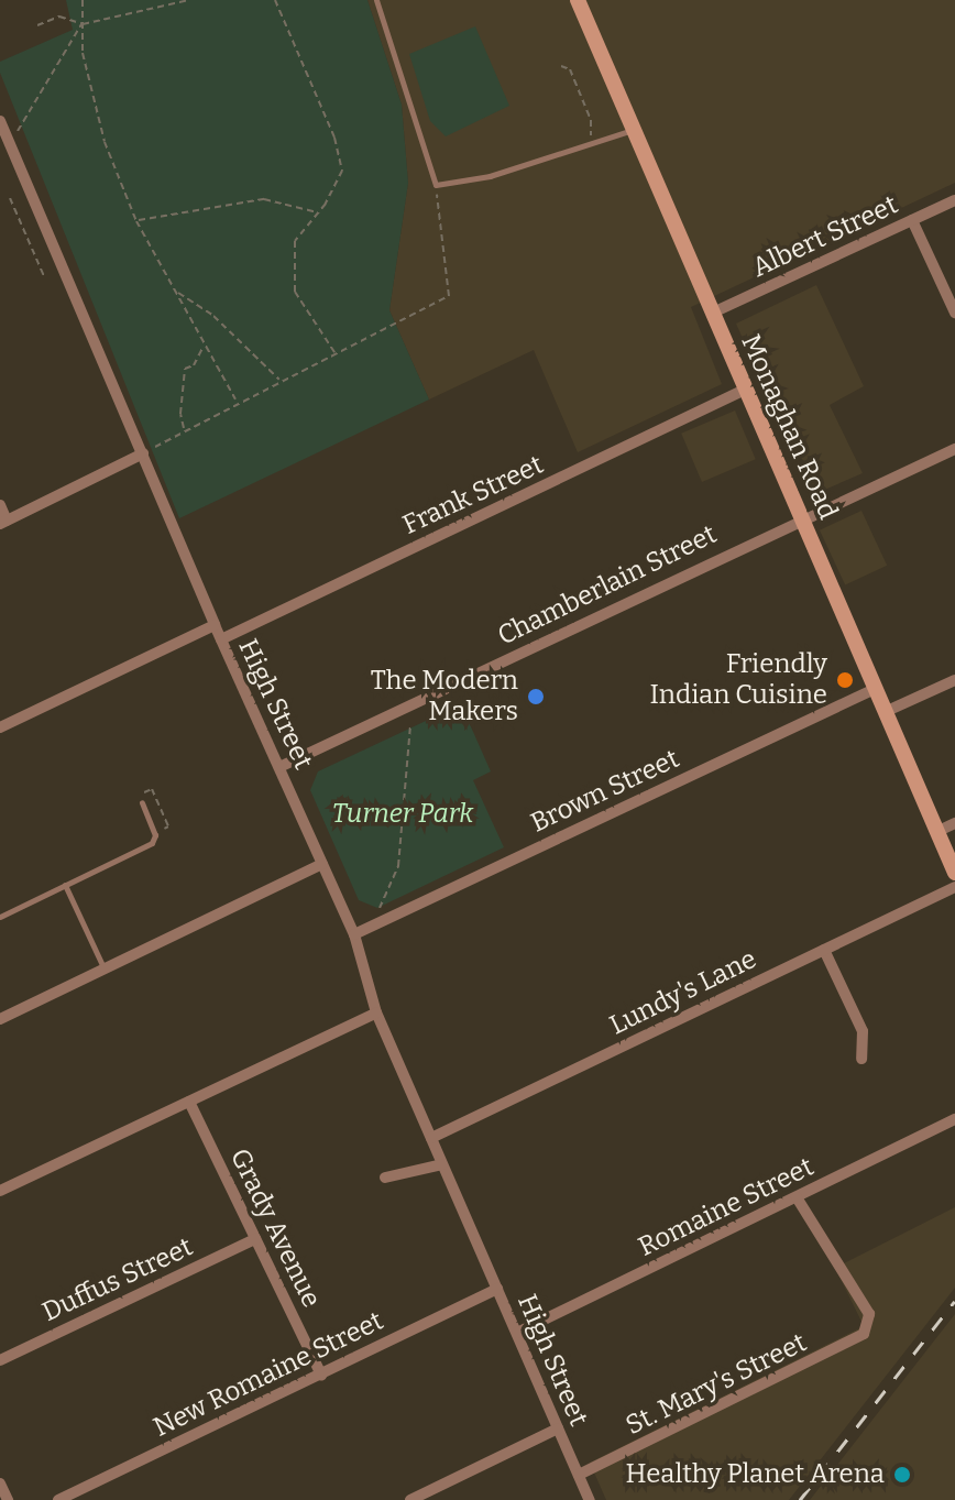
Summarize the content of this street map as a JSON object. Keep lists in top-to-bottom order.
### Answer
{
  "streets": {
    "main road": ["Monaghan Road"],
    "street": [
      "Albert Street",
      "Frank Street",
      "Chamberlain Street",
      "High Street",
      "Brown Street",
      "Lundy's Lane",
      "Romaine Street",
      "Grady Avenue",
      "Duffus Street",
      "New Romaine Street",
      "St. Mary's Street"
    ]
  },
  "crossings": [
    ["Albert Street", "Monaghan Road"],
    ["Monaghan Road", "Frank Street"],
    ["Monaghan Road", "Chamberlain Street"],
    ["Monaghan Road", "Brown Street"],
    ["Frank Street", "High Street"],
    ["Chamberlain Street", "High Street"],
    ["High Street", "Brown Street"],
    ["High Street", "Lundy's Lane"],
    ["High Street", "Romaine Street"],
    ["High Street", "New Romaine Street"],
    ["High Street", "St. Mary's Street"],
    ["Romaine Street", "St. Mary's Street"],
    ["Grady Avenue", "Duffus Street"],
    ["Grady Avenue", "New Romaine Street"]
  ],
  "parks": ["Turner Park"],
  "places": ["Friendly Indian Cuisine", "The Modern Makers", "Healthy Planet Arena"]
}
